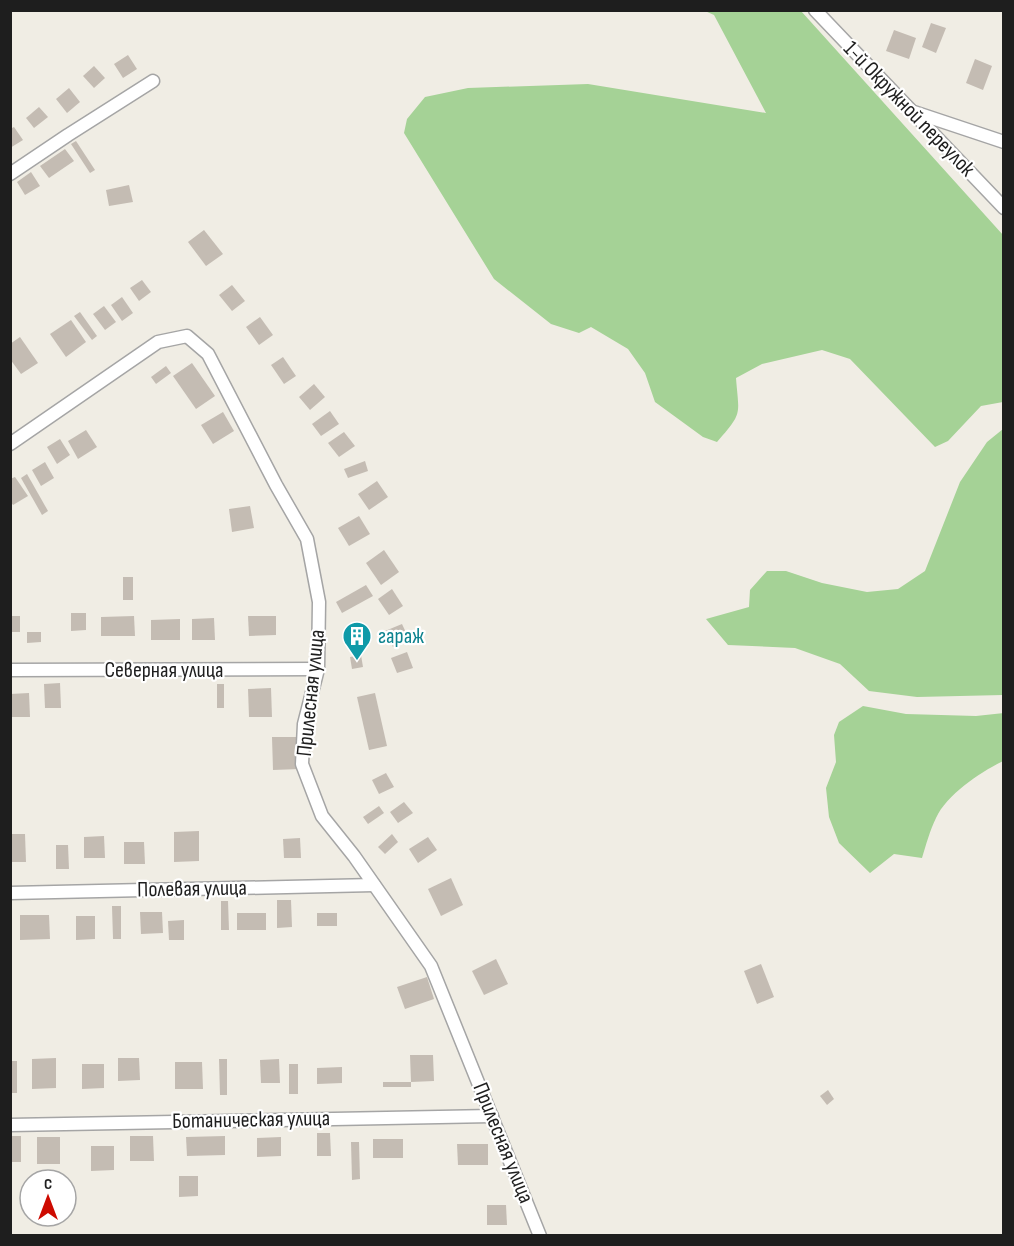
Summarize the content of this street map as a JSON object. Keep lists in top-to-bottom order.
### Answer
{
  "streets": {
    "street": [
      "1-й Окружной переулок",
      "Северная улица",
      "Прилесная улица",
      "Полевая улица",
      "Ботаническая улица"
    ]
  },
  "crossings": [
    ["Северная улица", "Прилесная улица"],
    ["Прилесная улица", "Полевая улица"],
    ["Прилесная улица", "Ботаническая улица"]
  ],
  "places": {
    "building": ["гараж"]
  },
  "north": "top"
}
